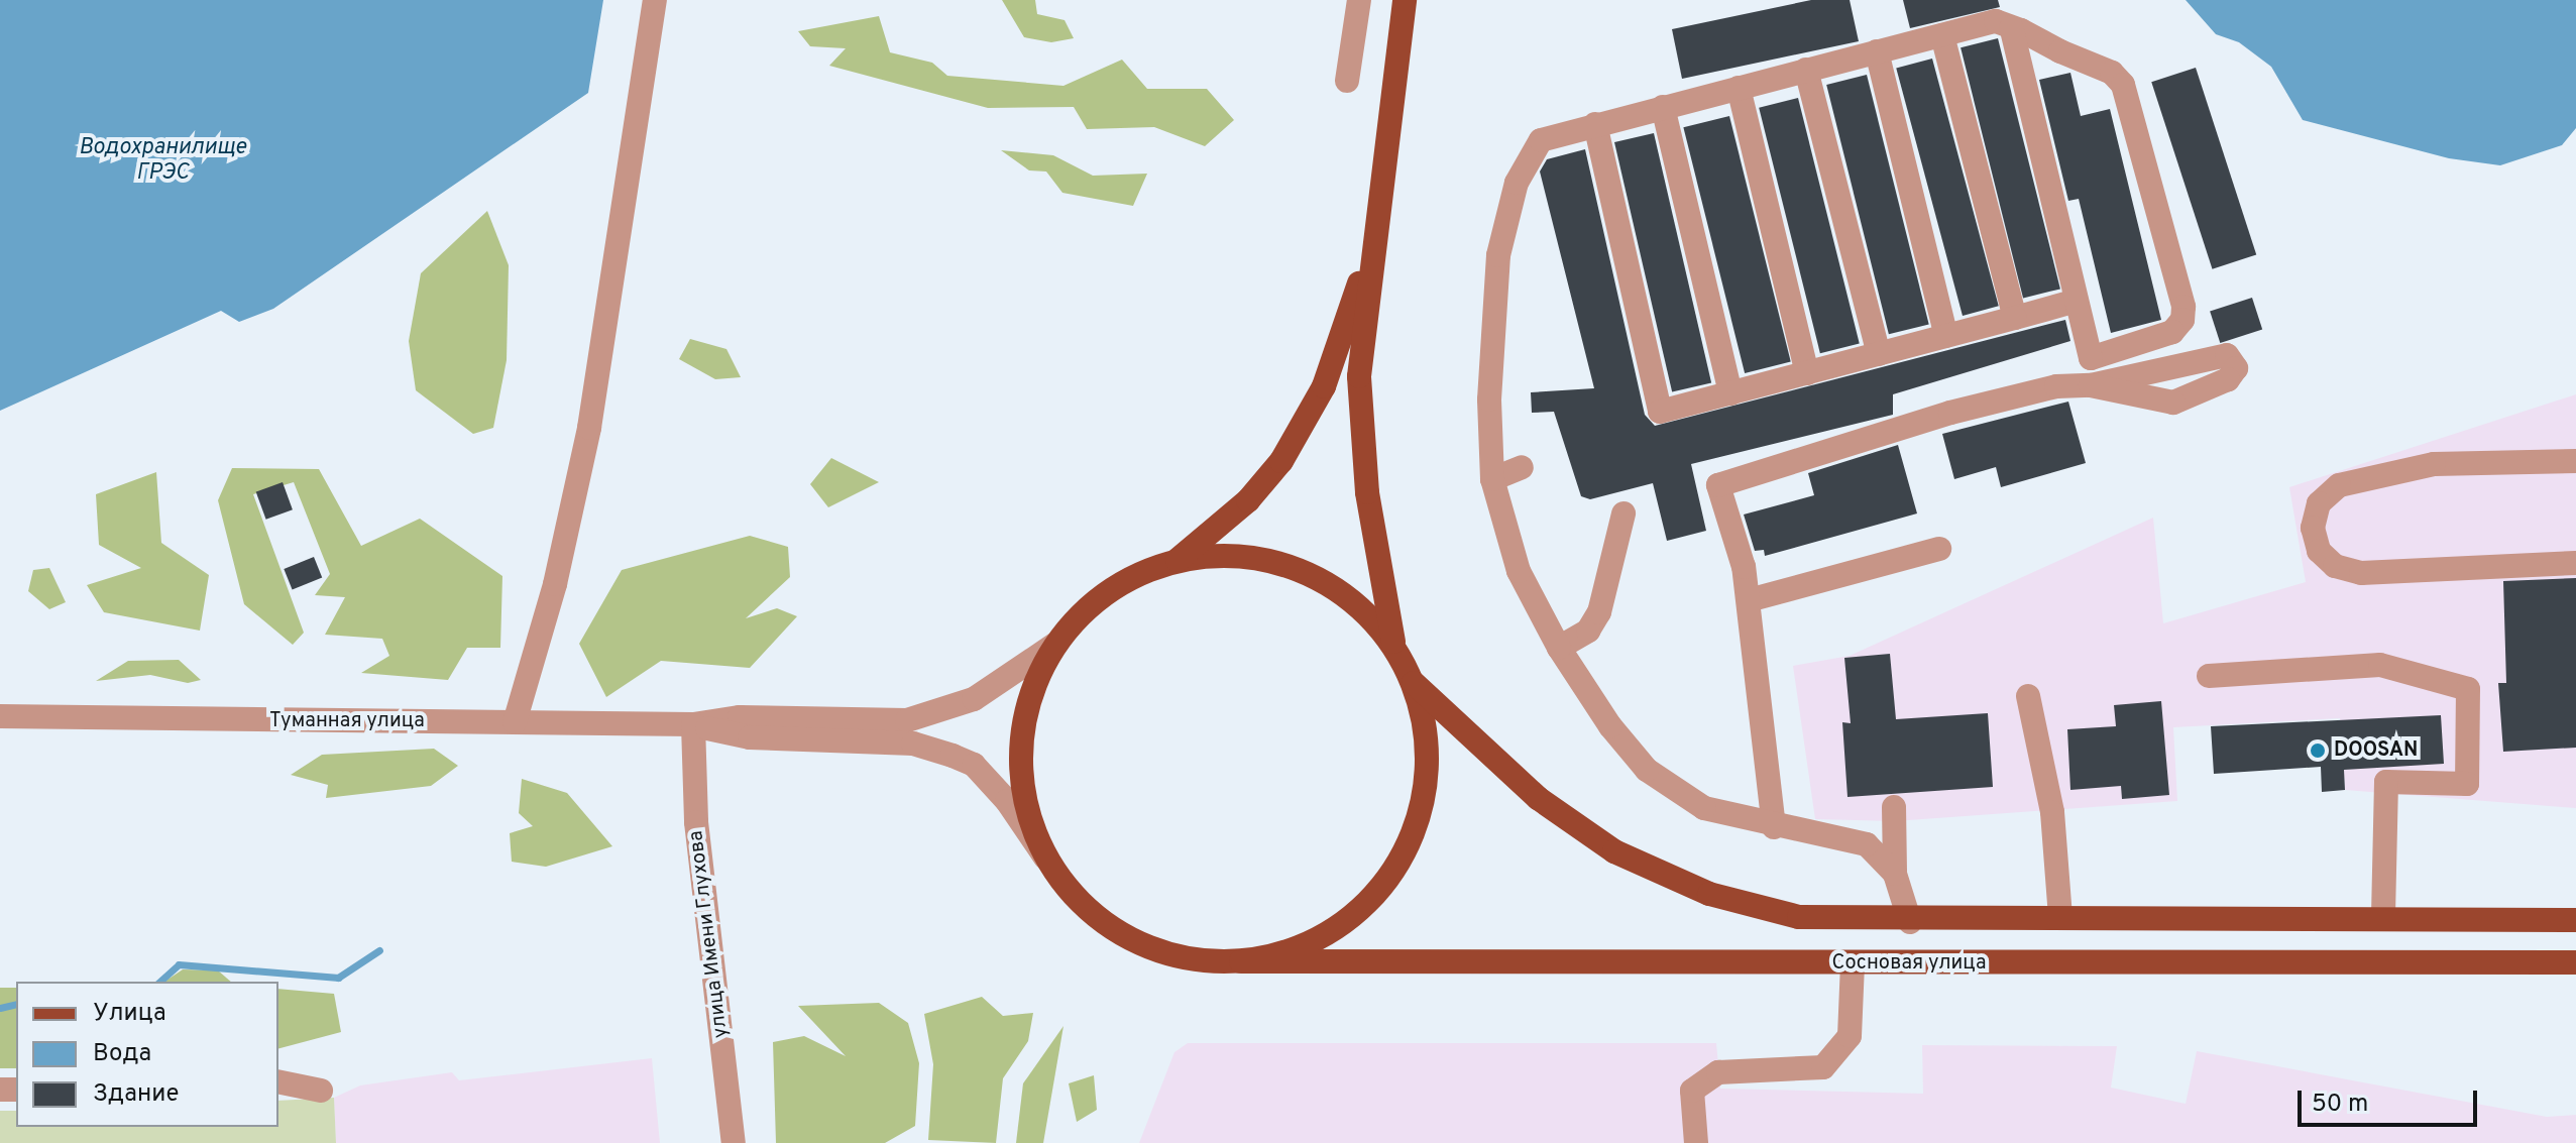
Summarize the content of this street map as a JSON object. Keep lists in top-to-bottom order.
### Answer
{
  "streets": {
    "main road": ["Сосновая улица"],
    "street": ["Туманная улица", "улица Имени Глухова"]
  },
  "crossings": [
    ["Туманная улица", "улица Имени Глухова"],
    ["Туманная улица", "Сосновая улица"]
  ],
  "water": ["Водохранилище ГРЭС"],
  "places": ["DOOSAN"],
  "legend": ["Улица", "Вода", "Здание"],
  "scale_bar": "50 m"
}
